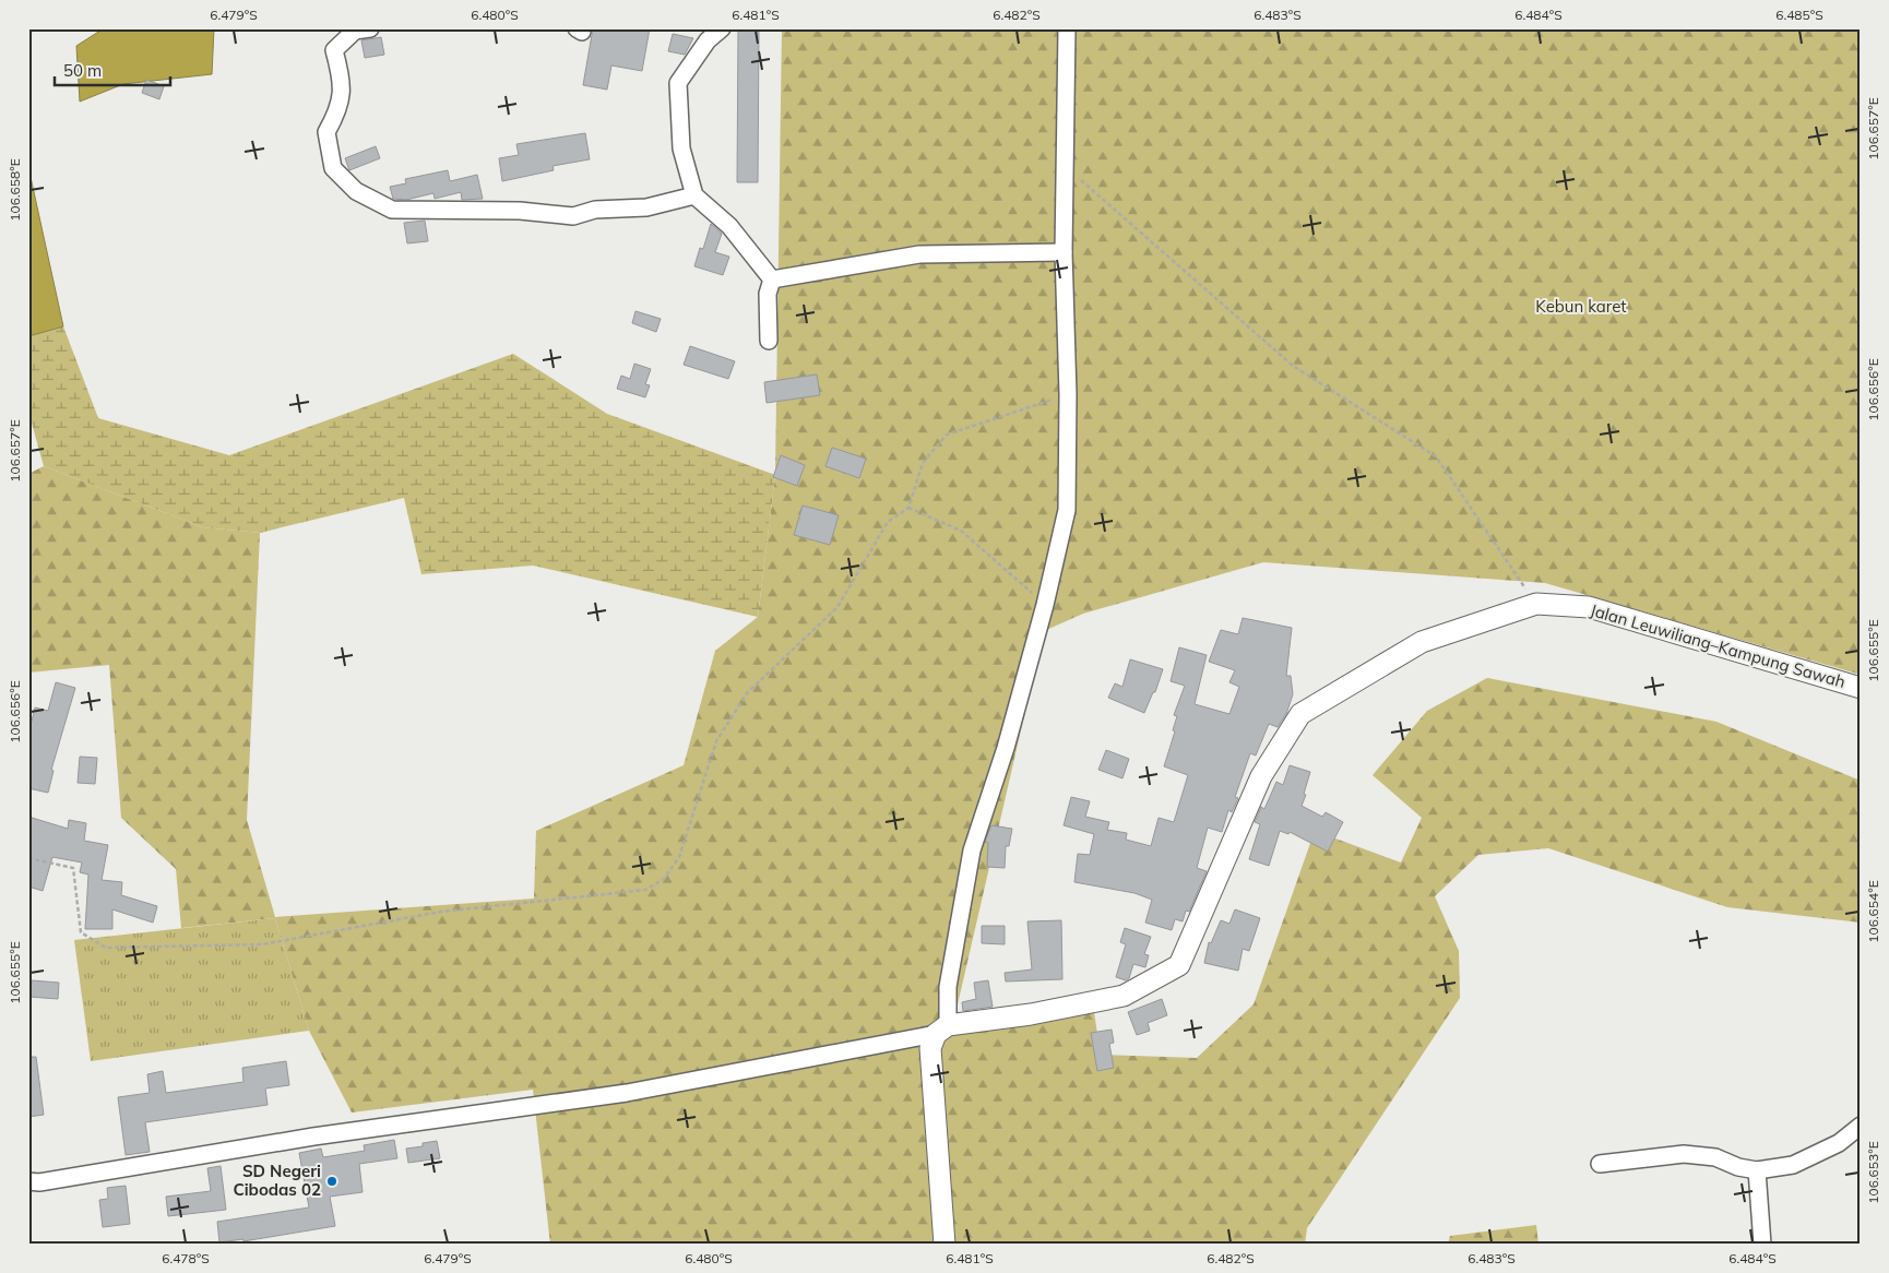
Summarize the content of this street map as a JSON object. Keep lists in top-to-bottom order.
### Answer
{
  "streets": {
    "main road": ["Jalan Leuwiliang–Kampung Sawah"]
  },
  "parks": ["Kebun karet"],
  "places": ["SD Negeri Cibodas 02"],
  "scale_bar": "50 m",
  "coordinates": [
    "6.479°S",
    "6.480°S",
    "6.481°S",
    "6.482°S",
    "6.483°S",
    "6.484°S",
    "6.485°S",
    "106.657°E",
    "106.658°E",
    "106.656°E",
    "106.655°E",
    "106.654°E",
    "106.653°E",
    "6.478°S"
  ]
}
